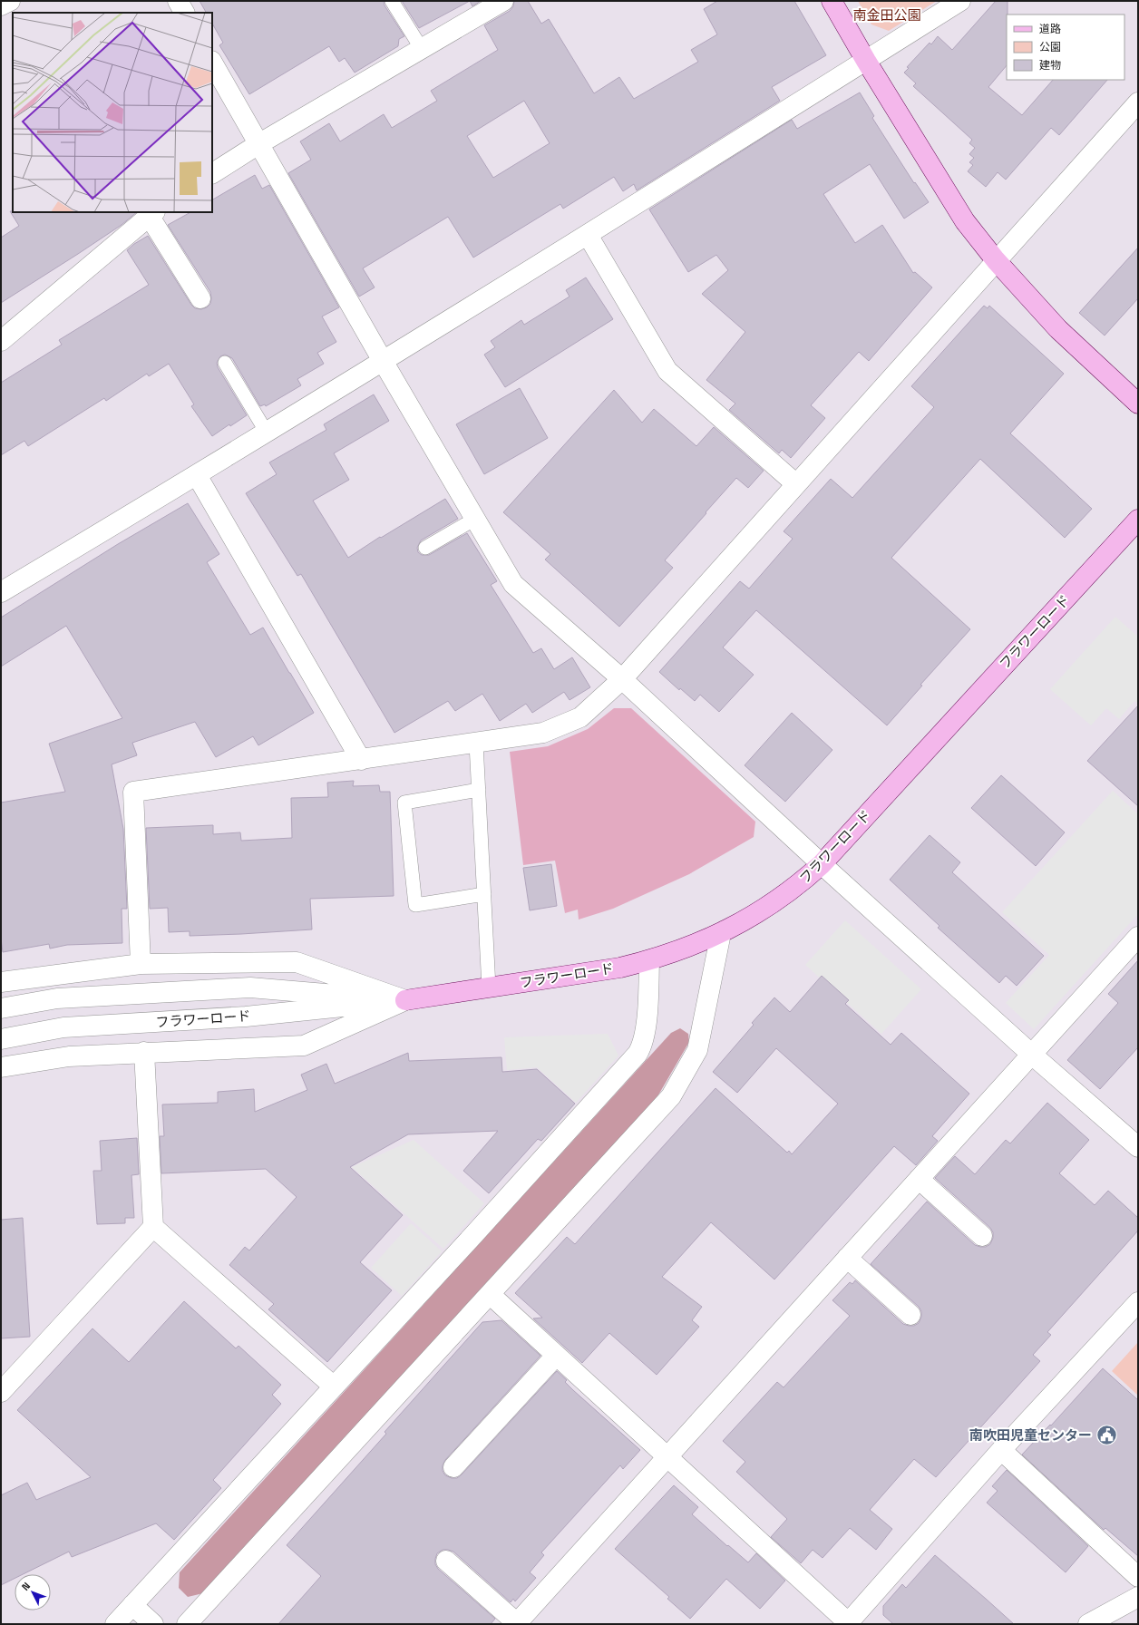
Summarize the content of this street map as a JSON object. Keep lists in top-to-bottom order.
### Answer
{
  "streets": {
    "street": ["フラワーロード"]
  },
  "parks": ["南金田公園"],
  "places": {
    "public building": ["南吹田児童センター"]
  },
  "legend": ["道路", "公園", "建物"],
  "north": "top left"
}
